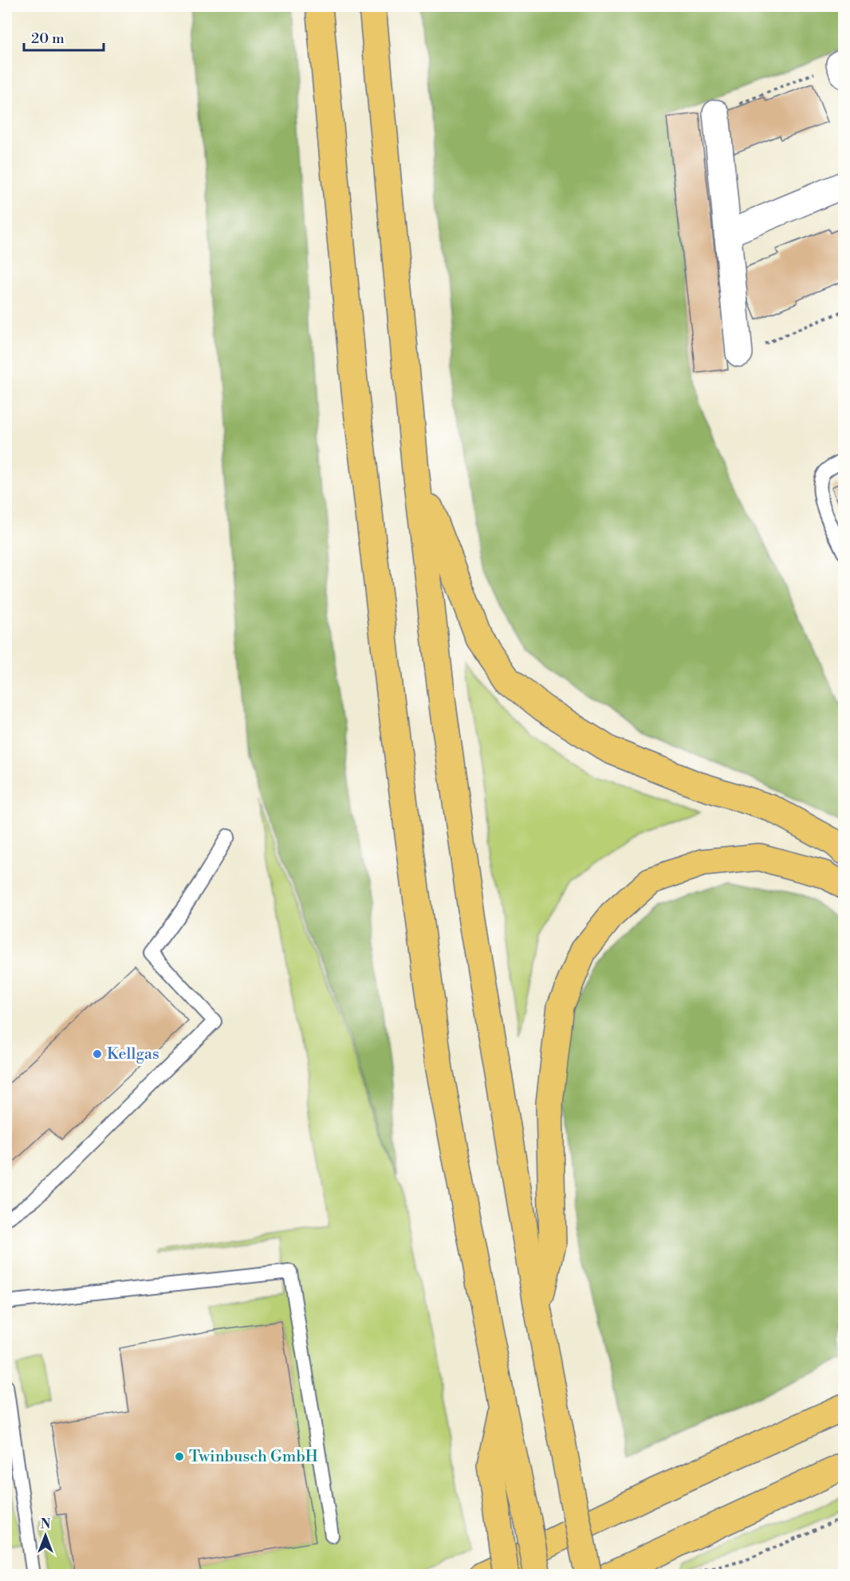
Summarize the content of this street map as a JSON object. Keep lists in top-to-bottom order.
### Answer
{
  "places": ["Kellgas", "Twinbusch GmbH"],
  "scale_bar": "20 m",
  "north": "top"
}
